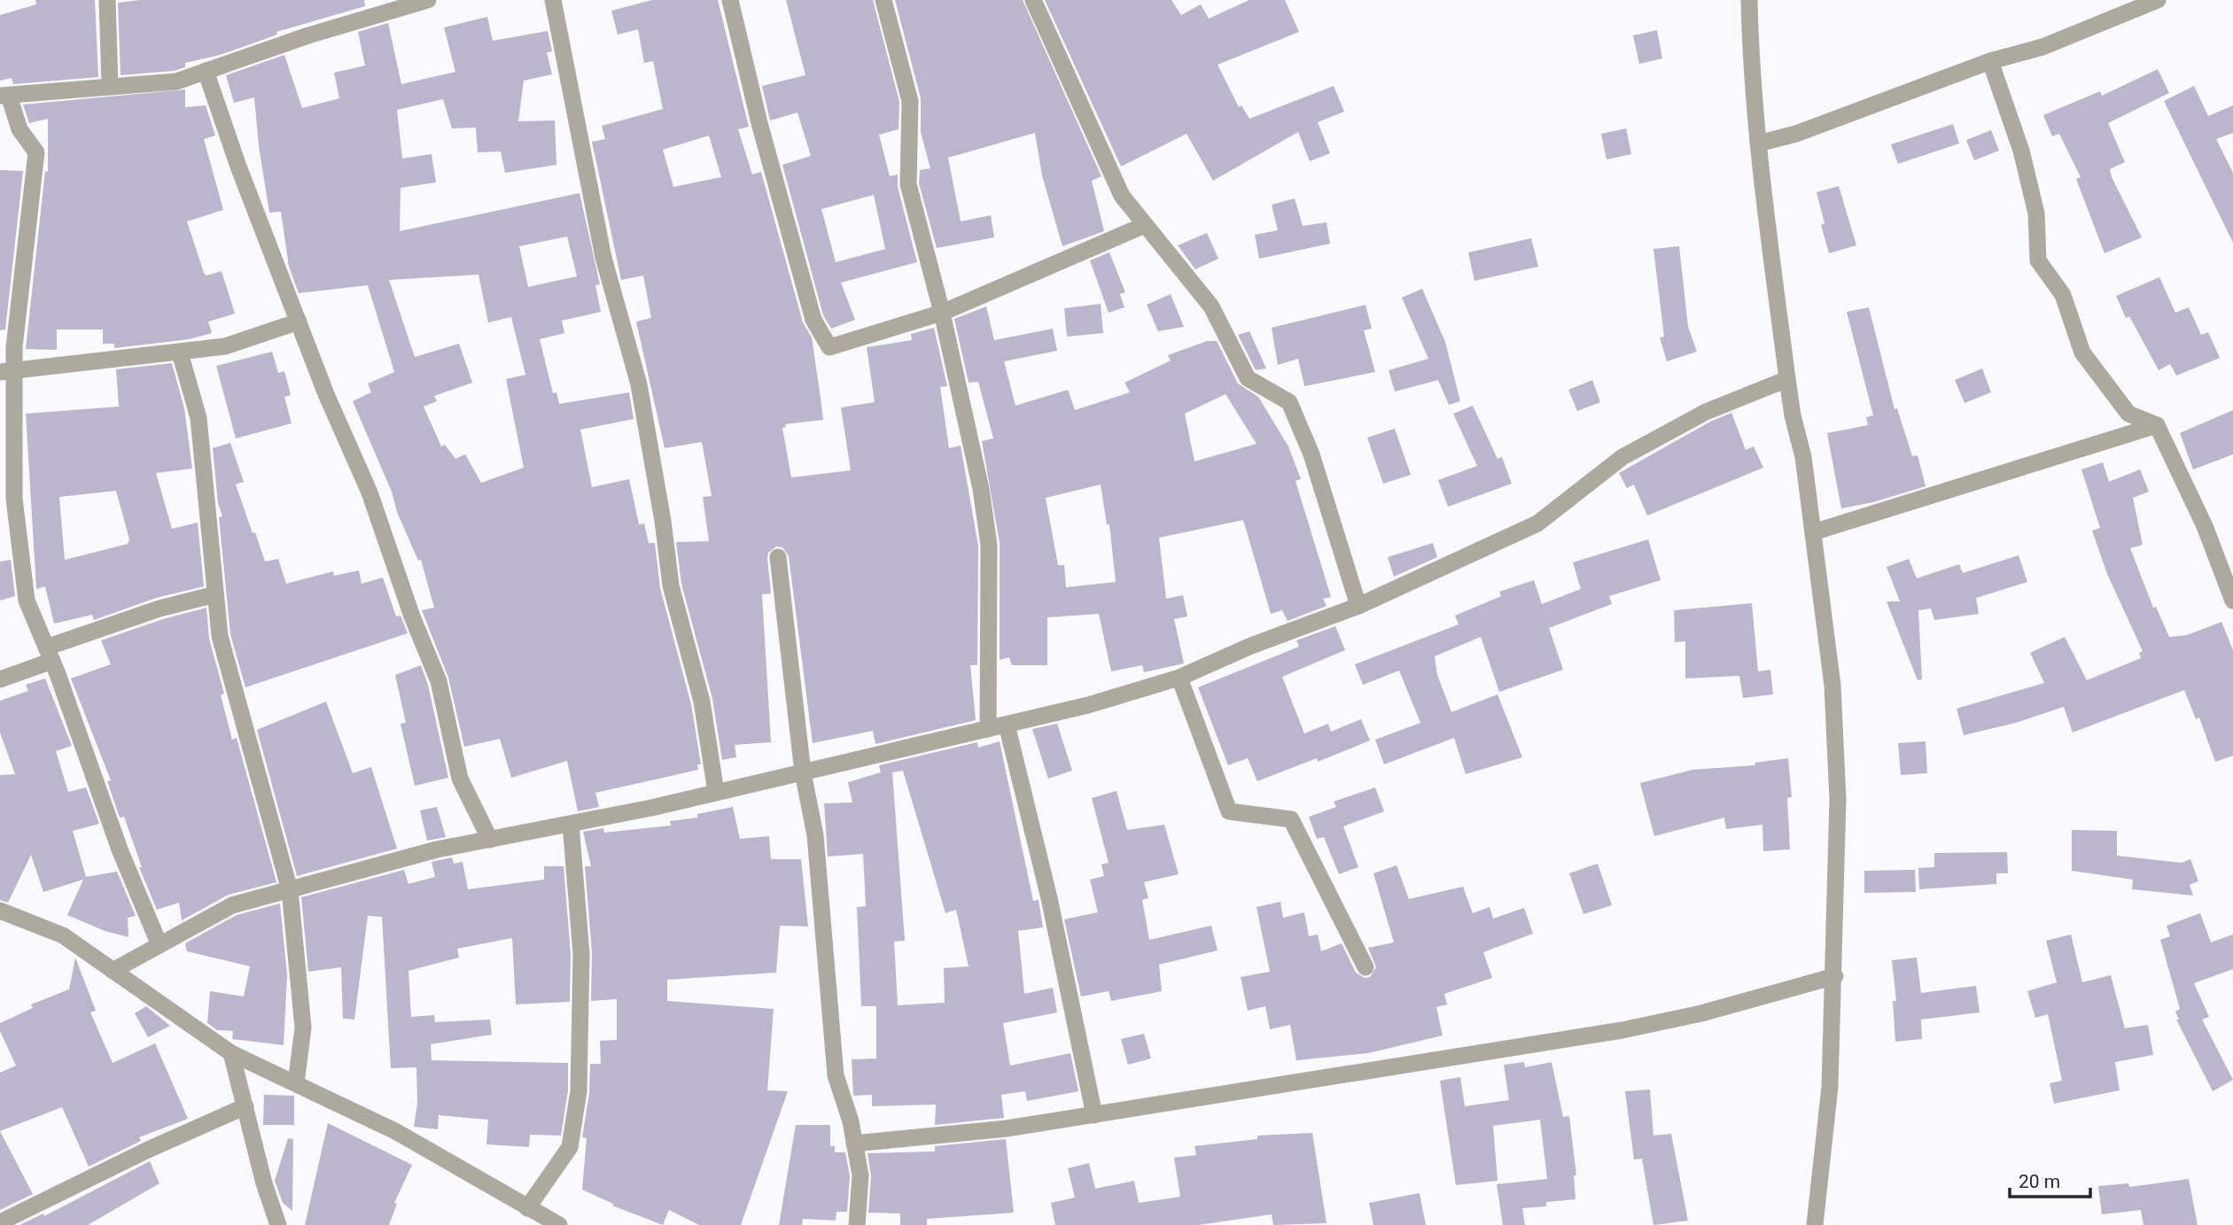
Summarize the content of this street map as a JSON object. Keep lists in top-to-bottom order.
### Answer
{
  "scale_bar": "20 m"
}
